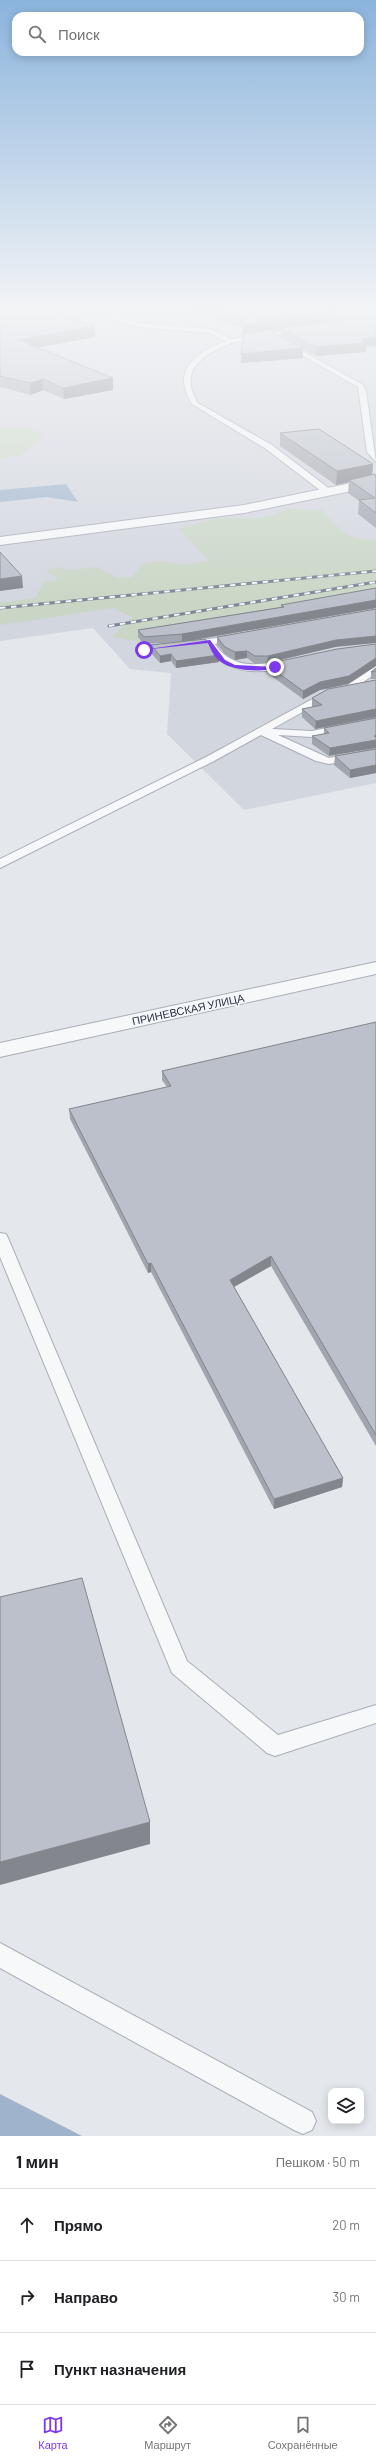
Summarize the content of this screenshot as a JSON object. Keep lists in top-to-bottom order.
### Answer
{
  "streets": {
    "street": ["ПРИНЕВСКАЯ УЛИЦА"]
  },
  "page": {
    "search": "Поиск",
    "heading": ["1 мин", "Пешком · 50 m"],
    "list": [
      ["Прямо", "20 m"],
      ["Направо", "30 m"],
      "Пункт назначения"
    ],
    "nav": ["Карта", "Маршрут", "Сохранённые"]
  }
}
